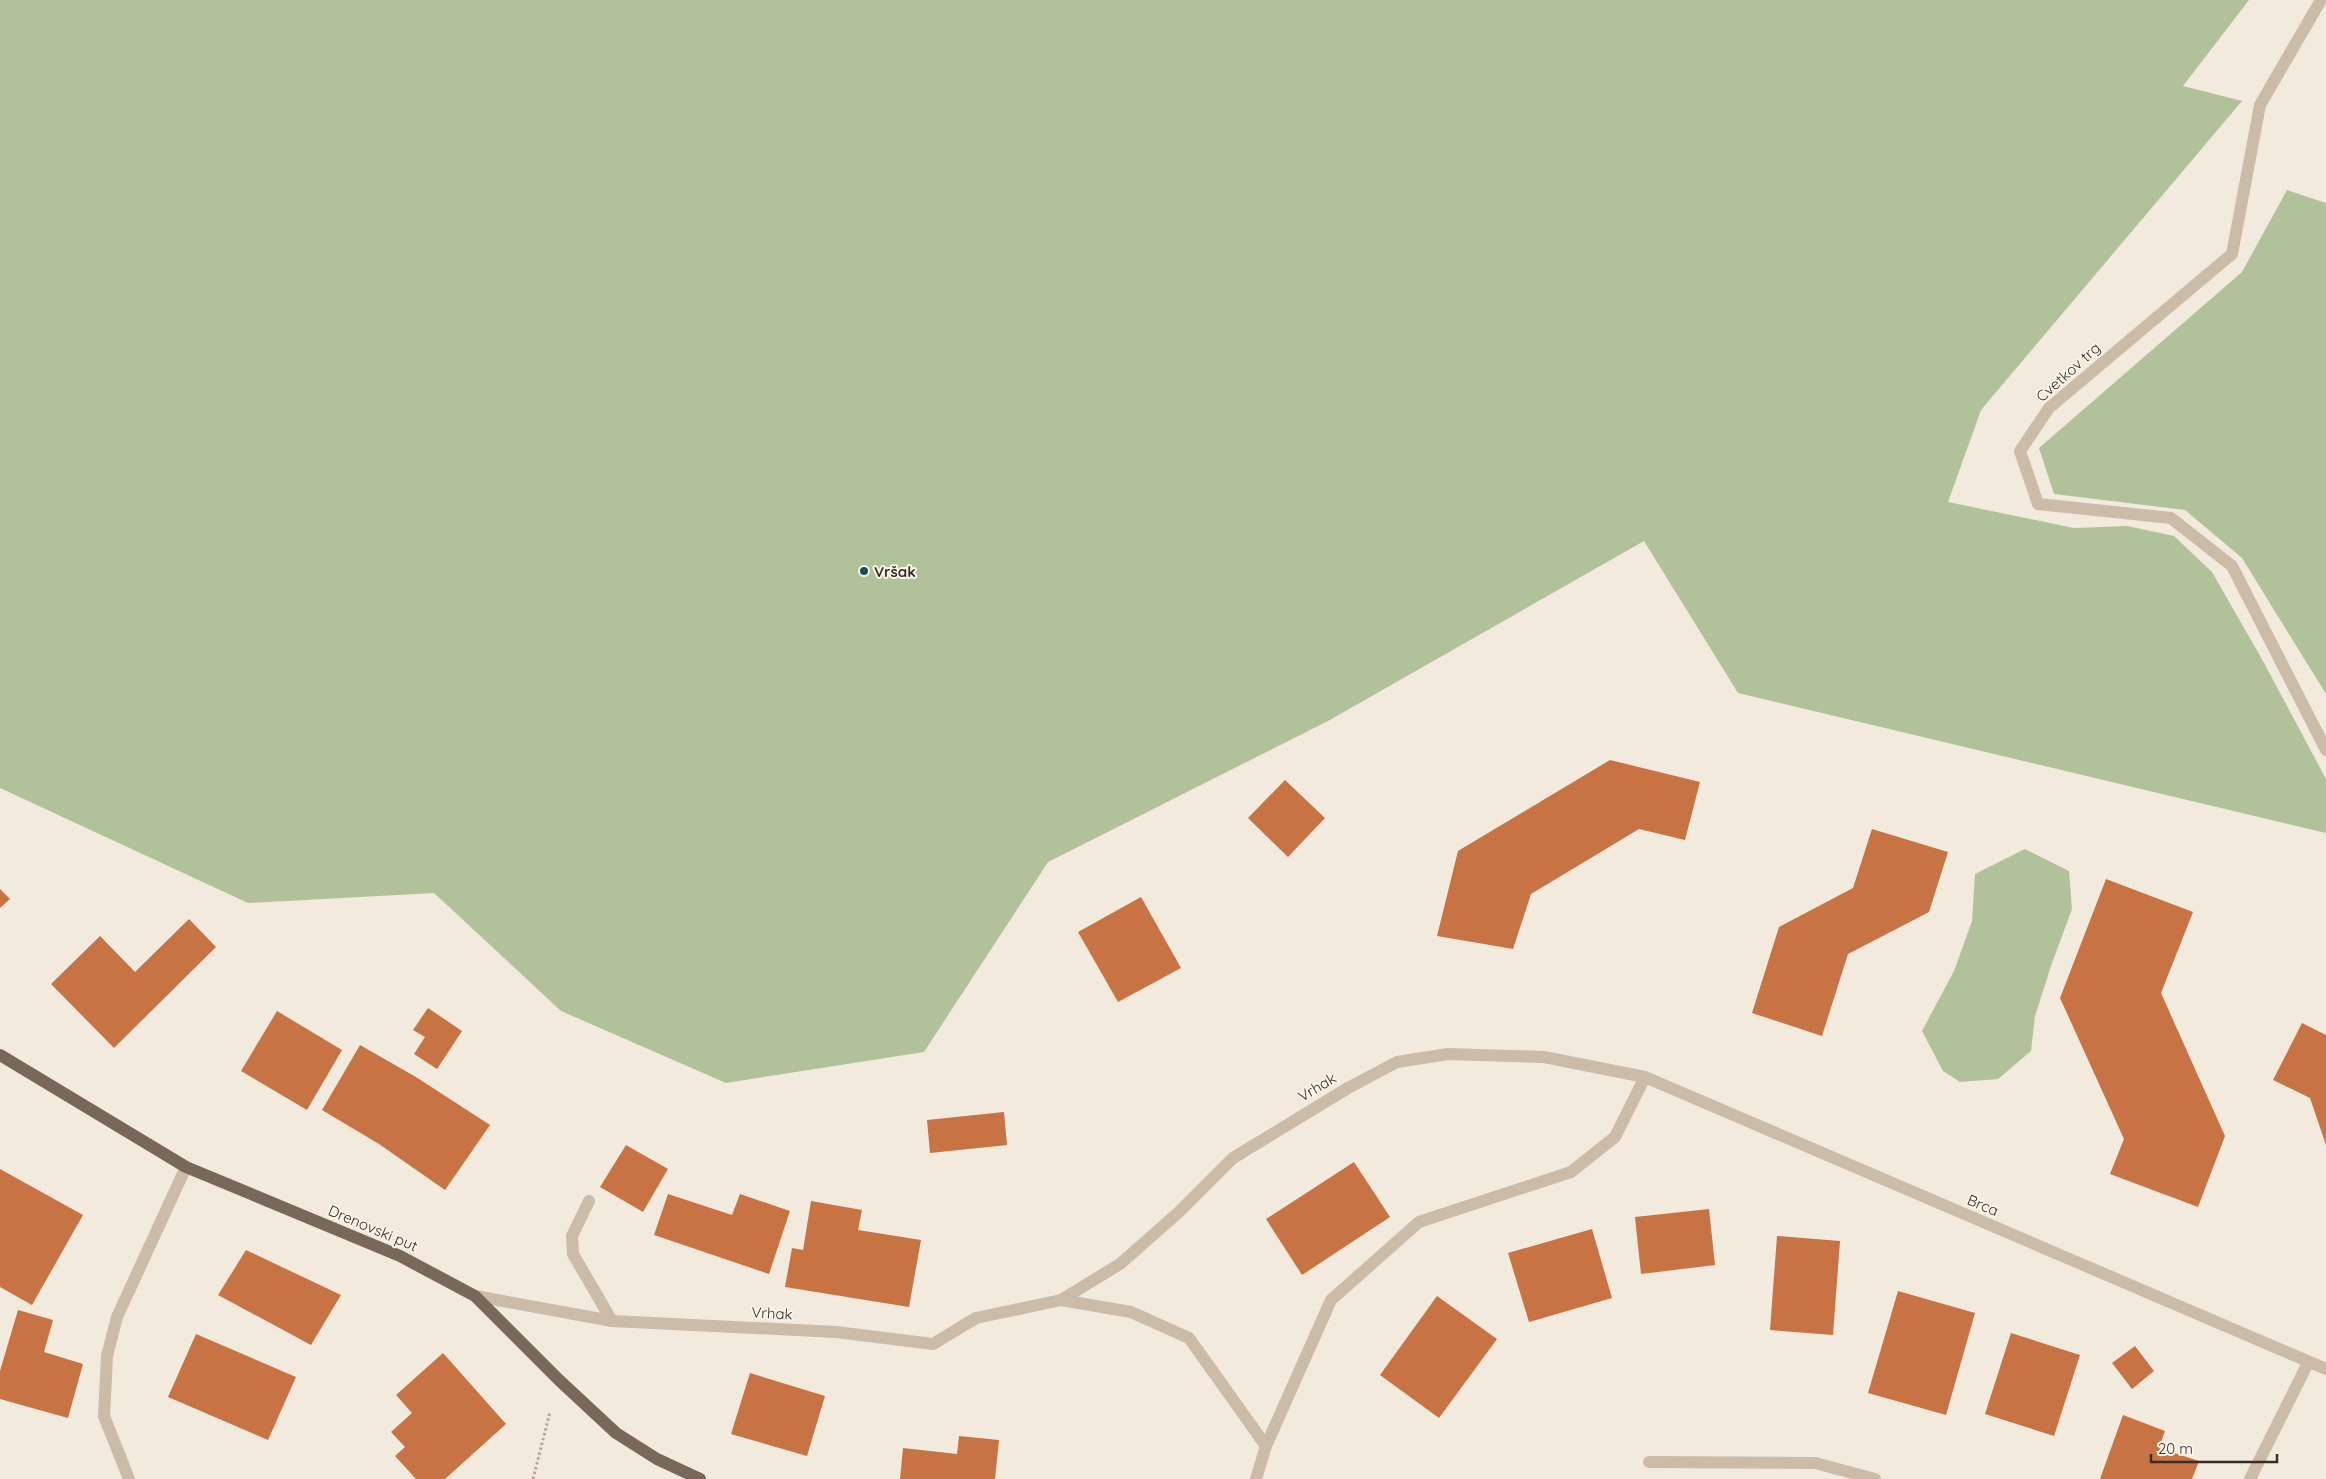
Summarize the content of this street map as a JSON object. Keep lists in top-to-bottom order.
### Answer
{
  "streets": {
    "main road": ["Drenovski put"],
    "street": ["Cvetkov trg", "Vrhak", "Brca"]
  },
  "crossings": [
    ["Vrhak", "Brca"],
    ["Vrhak", "Drenovski put"]
  ],
  "places": ["Vršak"],
  "scale_bar": "20 m"
}
